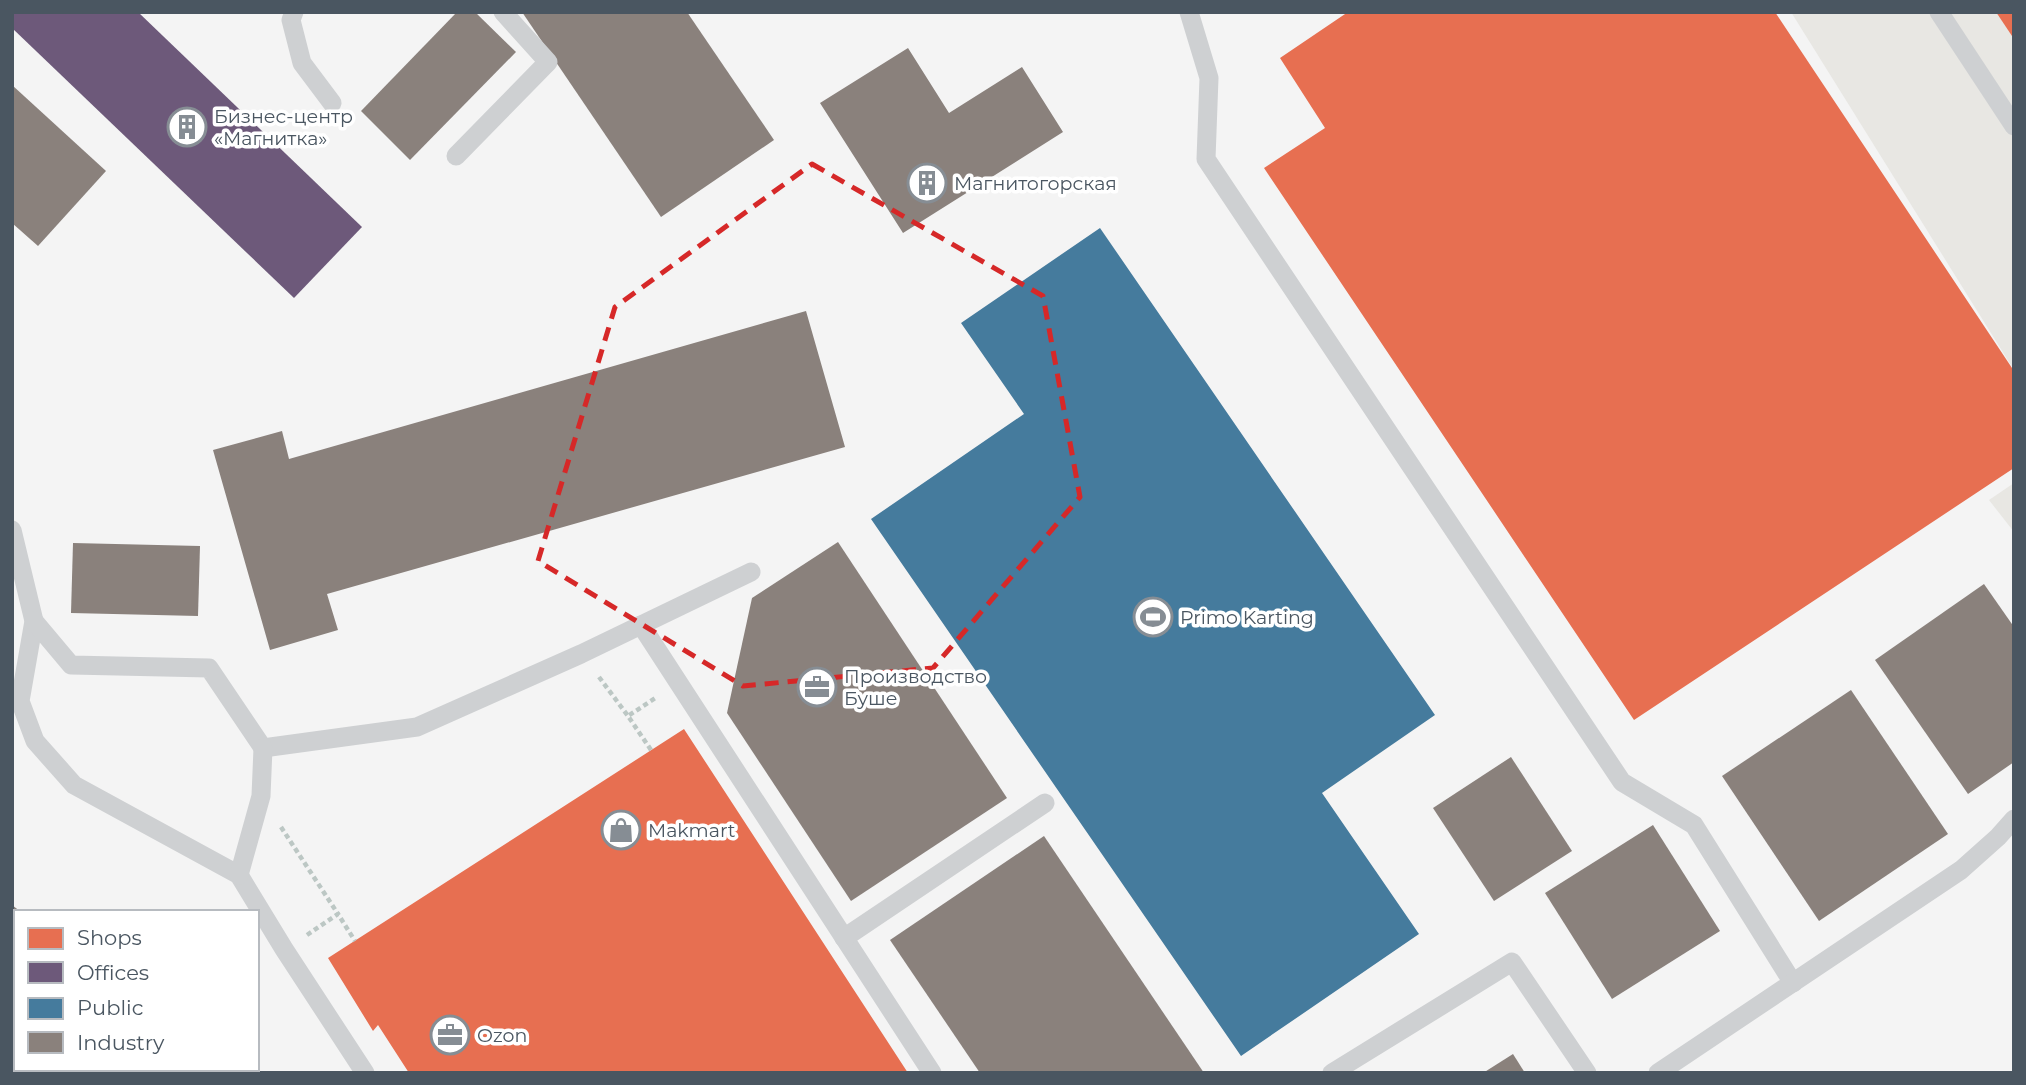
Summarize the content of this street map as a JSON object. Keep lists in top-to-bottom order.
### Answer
{
  "places": {
    "building": ["Бизнес-центр «Магнитка»", "Магнитогорская"],
    "sports": ["Primo Karting"],
    "office": ["Производство Буше", "Ozon"],
    "shop": ["Makmart"]
  },
  "legend": [
    "Shops",
    "Offices",
    "Public",
    "Industry"
  ]
}
